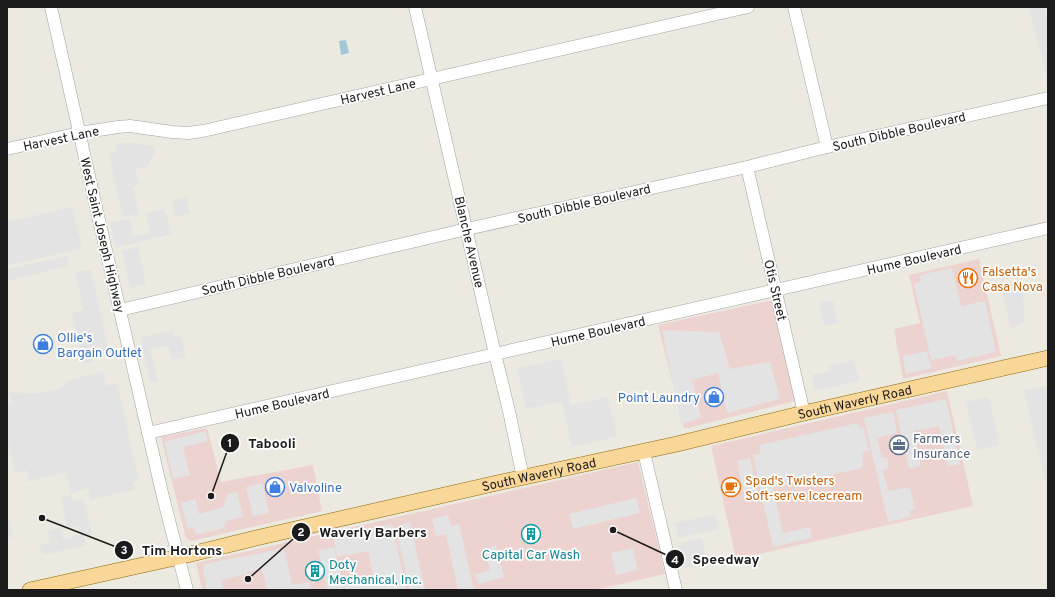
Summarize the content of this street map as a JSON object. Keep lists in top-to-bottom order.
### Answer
{
  "streets": {
    "main road": ["South Waverly Road"],
    "street": [
      "Harvest Lane",
      "South Dibble Boulevard",
      "West Saint Joseph Highway",
      "Blanche Avenue",
      "Hume Boulevard",
      "Otis Street"
    ]
  },
  "crossings": [
    ["Harvest Lane", "West Saint Joseph Highway"],
    ["Harvest Lane", "Blanche Avenue"],
    ["South Dibble Boulevard", "West Saint Joseph Highway"],
    ["South Dibble Boulevard", "Blanche Avenue"],
    ["South Dibble Boulevard", "Otis Street"],
    ["West Saint Joseph Highway", "Hume Boulevard"],
    ["West Saint Joseph Highway", "South Waverly Road"],
    ["Blanche Avenue", "Hume Boulevard"],
    ["Blanche Avenue", "South Waverly Road"],
    ["Hume Boulevard", "Otis Street"],
    ["Otis Street", "South Waverly Road"]
  ],
  "places": {
    "restaurant": ["Falsetta's Casa Nova"],
    "shop": ["Ollie's Bargain Outlet", "Point Laundry", "Valvoline"],
    "office": ["Farmers Insurance"],
    "cafe": ["Spad's Twisters Soft-serve Icecream"],
    "other": [
      "Tabooli",
      "Tim Hortons",
      "Speedway",
      "Waverly Barbers"
    ],
    "building": ["Capital Car Wash", "Doty Mechanical, Inc."]
  }
}
